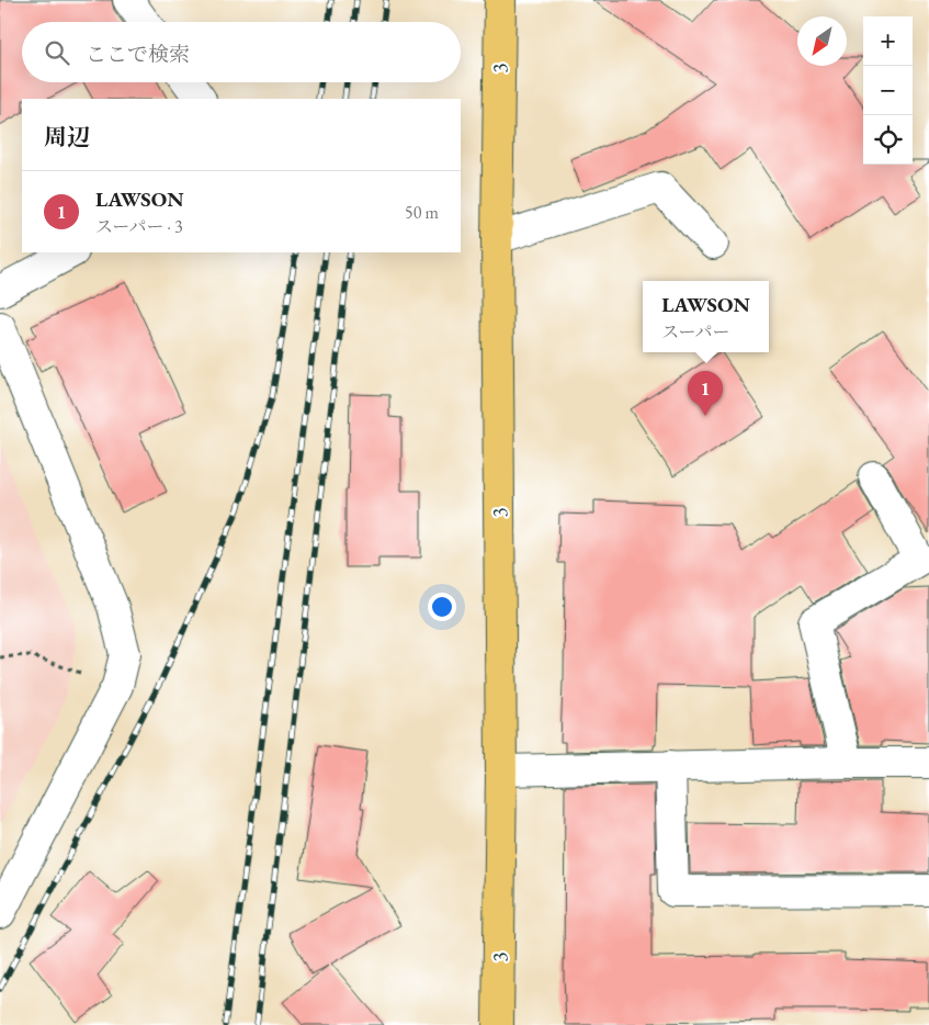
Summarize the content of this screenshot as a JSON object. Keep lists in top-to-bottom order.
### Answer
{
  "streets": {
    "main road": ["3"]
  },
  "north": "bottom left",
  "page": {
    "map_buttons": ["+", "−"],
    "search": "ここで検索",
    "heading": "周辺",
    "list": [
      {
        "mark": "1",
        "name": "LAWSON",
        "note": "スーパー · 3",
        "value": "50 m"
      }
    ],
    "popup": ["LAWSON", "スーパー"],
    "pins": "1"
  }
}
